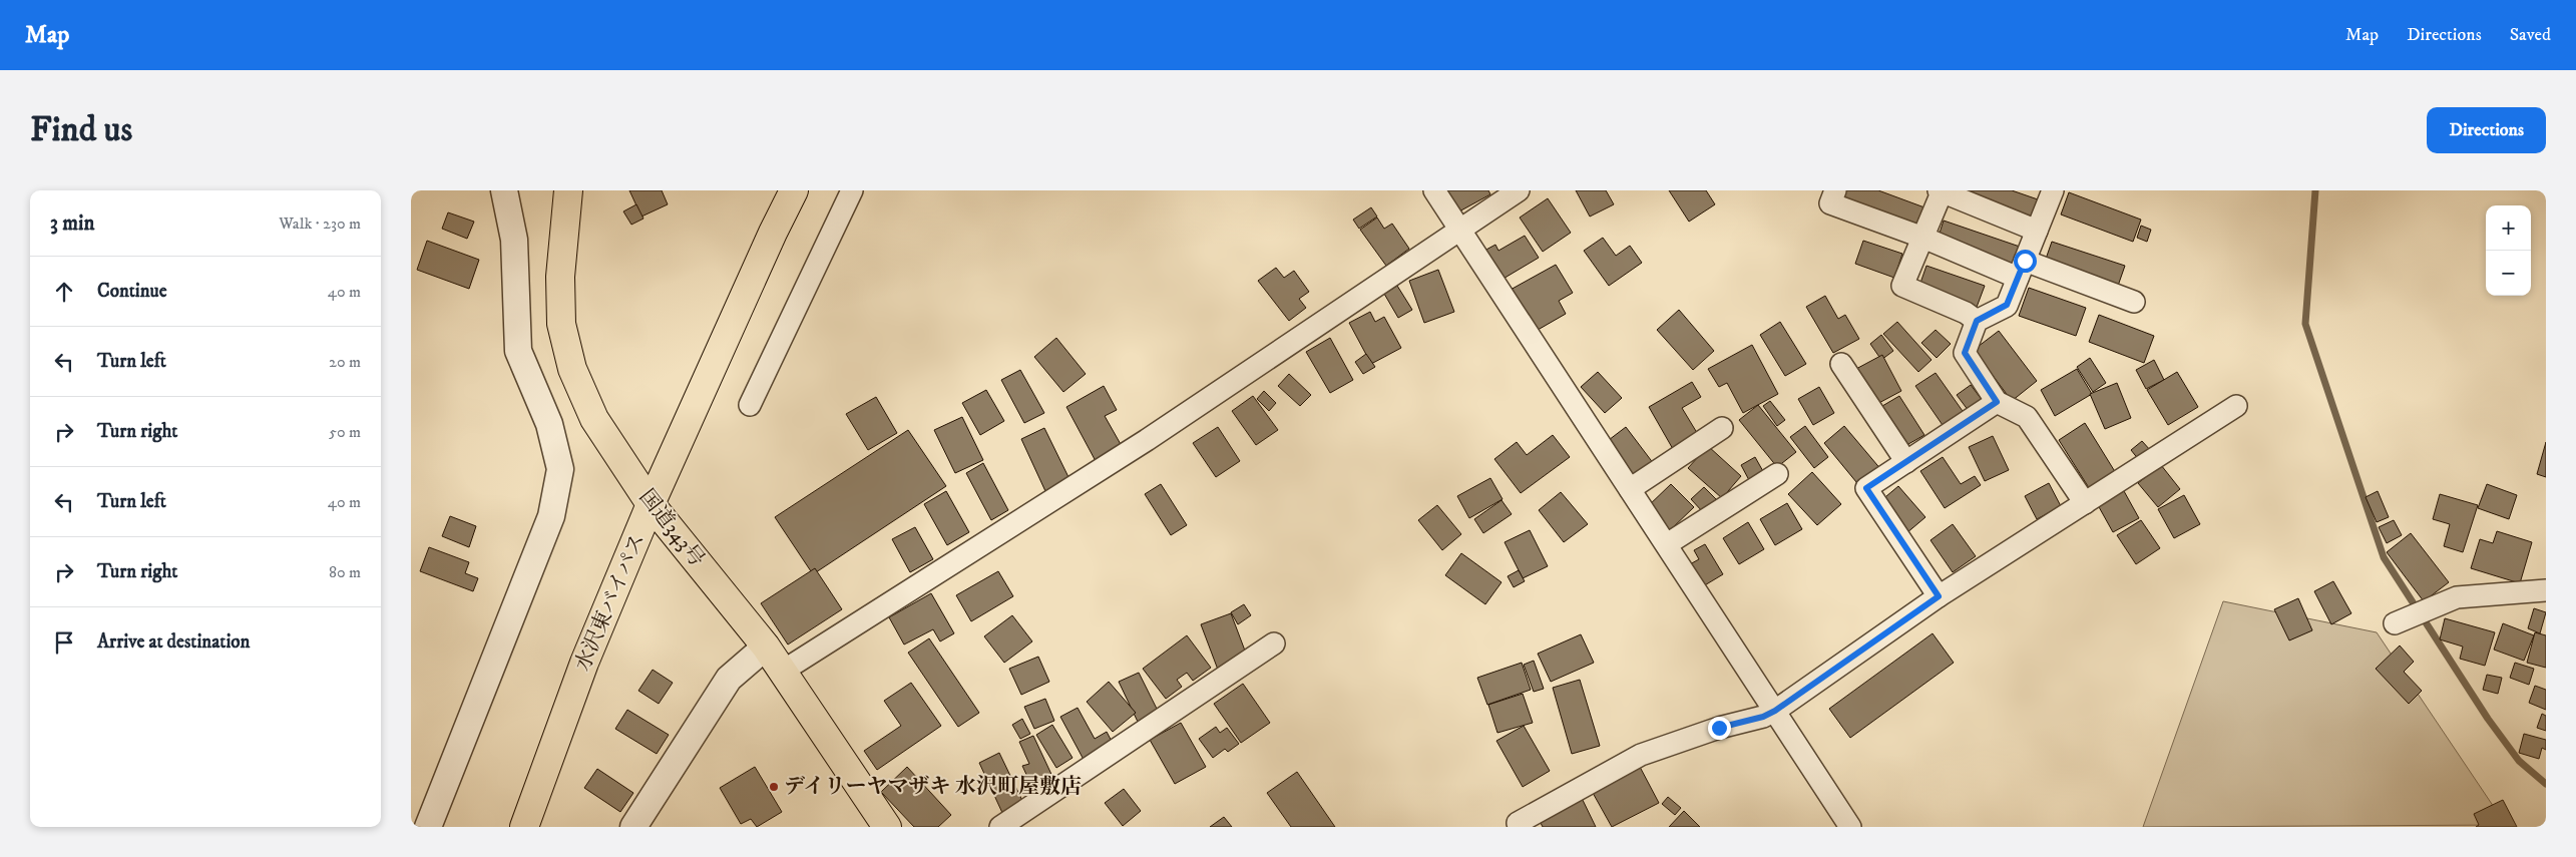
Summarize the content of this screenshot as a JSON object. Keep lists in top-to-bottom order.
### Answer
{
  "streets": {
    "highway": ["国道343号", "水沢東バイパス"]
  },
  "crossings": [
    ["国道343号", "水沢東バイパス"]
  ],
  "places": ["デイリーヤマザキ 水沢町屋敷店"],
  "page": {
    "header": "Map",
    "nav": ["Map", "Directions", "Saved"],
    "buttons": "Directions",
    "title": "Find us",
    "heading": ["3 min", "Walk · 230 m"],
    "map_buttons": ["+", "−"],
    "list": [
      ["Continue", "40 m"],
      ["Turn left", "20 m"],
      ["Turn right", "50 m"],
      ["Turn left", "40 m"],
      ["Turn right", "80 m"],
      "Arrive at destination"
    ]
  }
}
